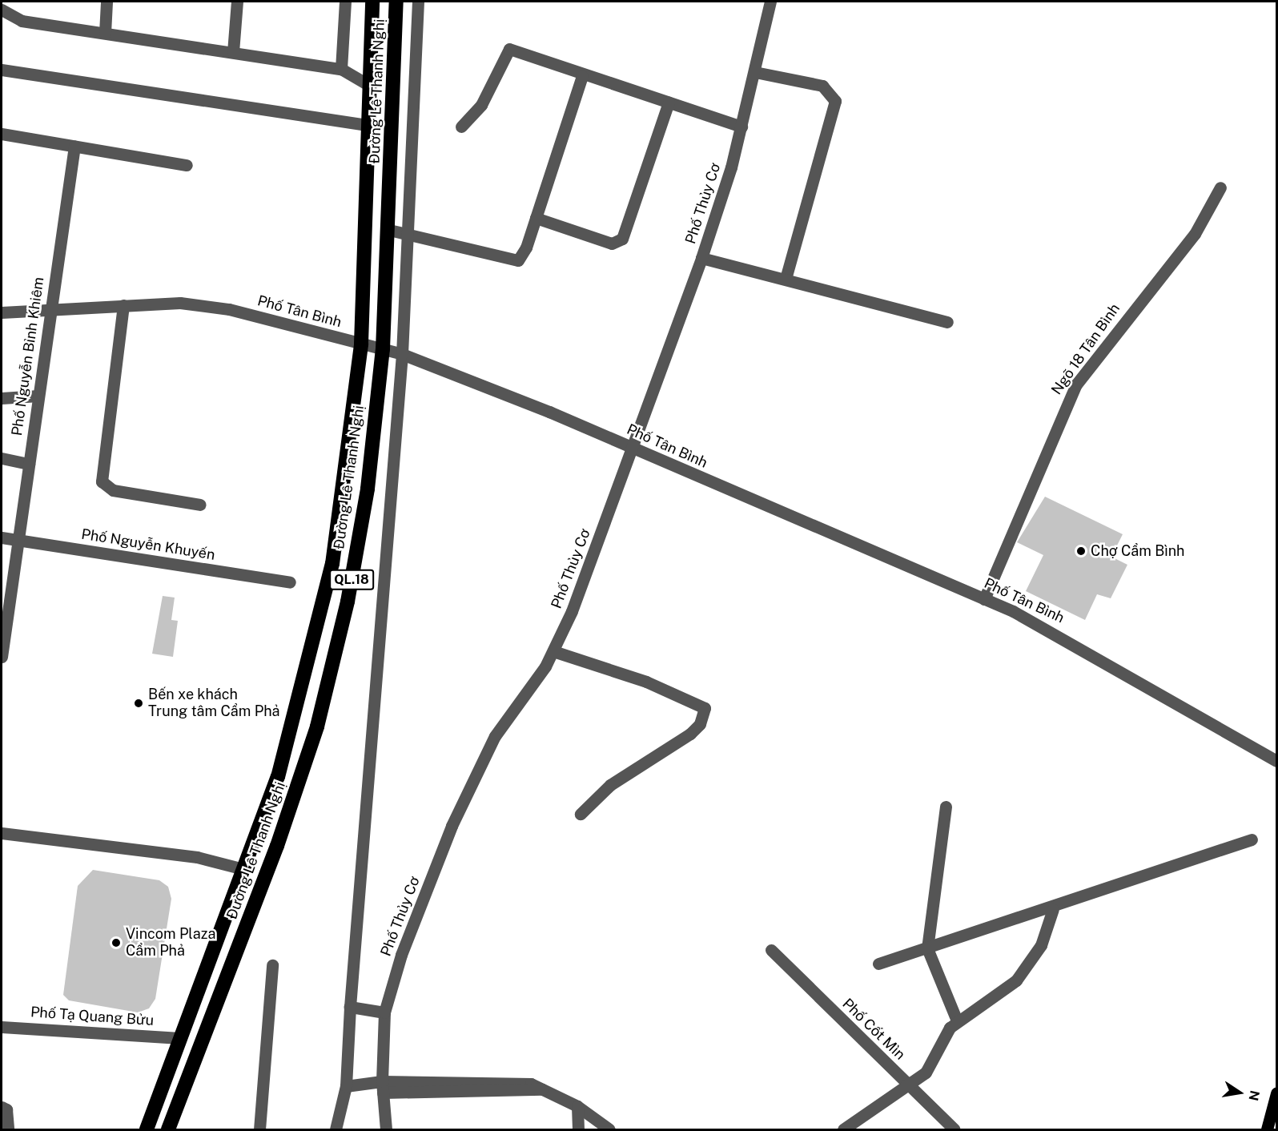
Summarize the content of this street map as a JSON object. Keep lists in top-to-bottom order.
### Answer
{
  "streets": {
    "highway": ["Đường Lê Thanh Nghị", "QL.18"],
    "street": [
      "Phố Thủy Cơ",
      "Phố Tân Bình",
      "Ngõ 18 Tân Bình",
      "Phố Nguyễn Bỉnh Khiêm",
      "Phố Nguyễn Khuyến",
      "Phố Tạ Quang Bửu",
      "Phố Cốt Mìn"
    ]
  },
  "crossings": [
    ["Đường Lê Thanh Nghị", "Phố Tân Bình"],
    ["Đường Lê Thanh Nghị", "Phố Tạ Quang Bửu"],
    ["Phố Thủy Cơ", "Phố Tân Bình"],
    ["Phố Tân Bình", "Ngõ 18 Tân Bình"],
    ["Phố Tân Bình", "Phố Nguyễn Bỉnh Khiêm"],
    ["Phố Nguyễn Bỉnh Khiêm", "Phố Nguyễn Khuyến"]
  ],
  "places": ["Chợ Cẩm Bình", "Bến xe khách Trung tâm Cẩm Phả", "Vincom Plaza Cẩm Phả"],
  "north": "right"
}
